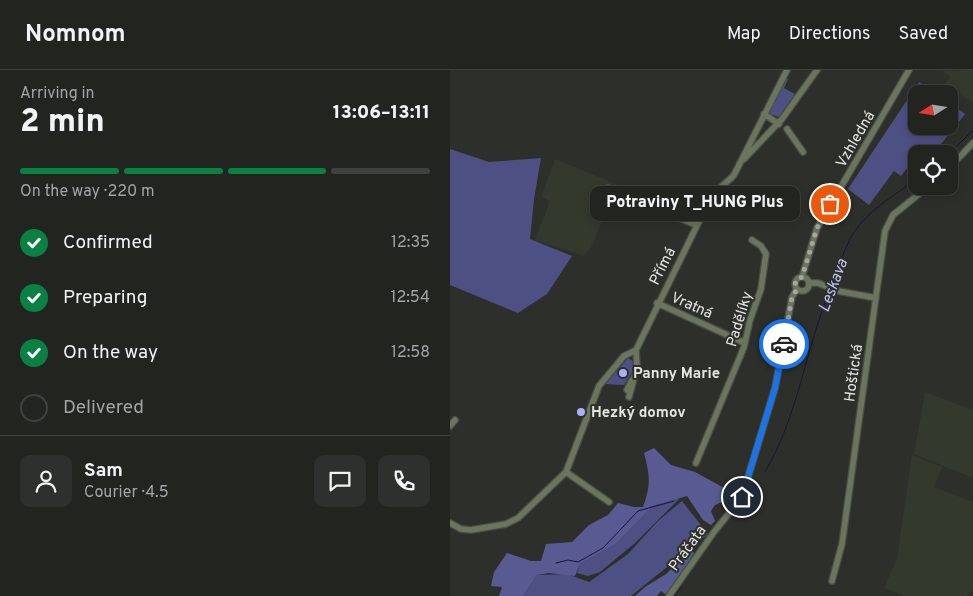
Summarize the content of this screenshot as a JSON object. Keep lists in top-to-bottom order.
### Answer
{
  "streets": {
    "street": [
      "Vzhledná",
      "Přímá",
      "Vratná",
      "Padělíky",
      "Hoštická",
      "Práčata"
    ]
  },
  "crossings": [
    ["Vzhledná", "Práčata"],
    ["Přímá", "Vratná"],
    ["Vratná", "Padělíky"]
  ],
  "water": ["Leskava"],
  "places": ["Potraviny T_HUNG Plus", "Panny Marie", "Hezký domov"],
  "north": "left",
  "page": {
    "header": "Nomnom",
    "nav": ["Map", "Directions", "Saved"],
    "heading": ["2 min", "Arriving in", "13:06–13:11"],
    "panel": ["Sam", "Courier · 4.5"],
    "bar": "On the way · 220 m",
    "bubble": "Potraviny T_HUNG Plus",
    "list": [
      ["Confirmed", "12:35"],
      ["Preparing", "12:54"],
      ["On the way", "12:58"],
      "Delivered"
    ]
  }
}
